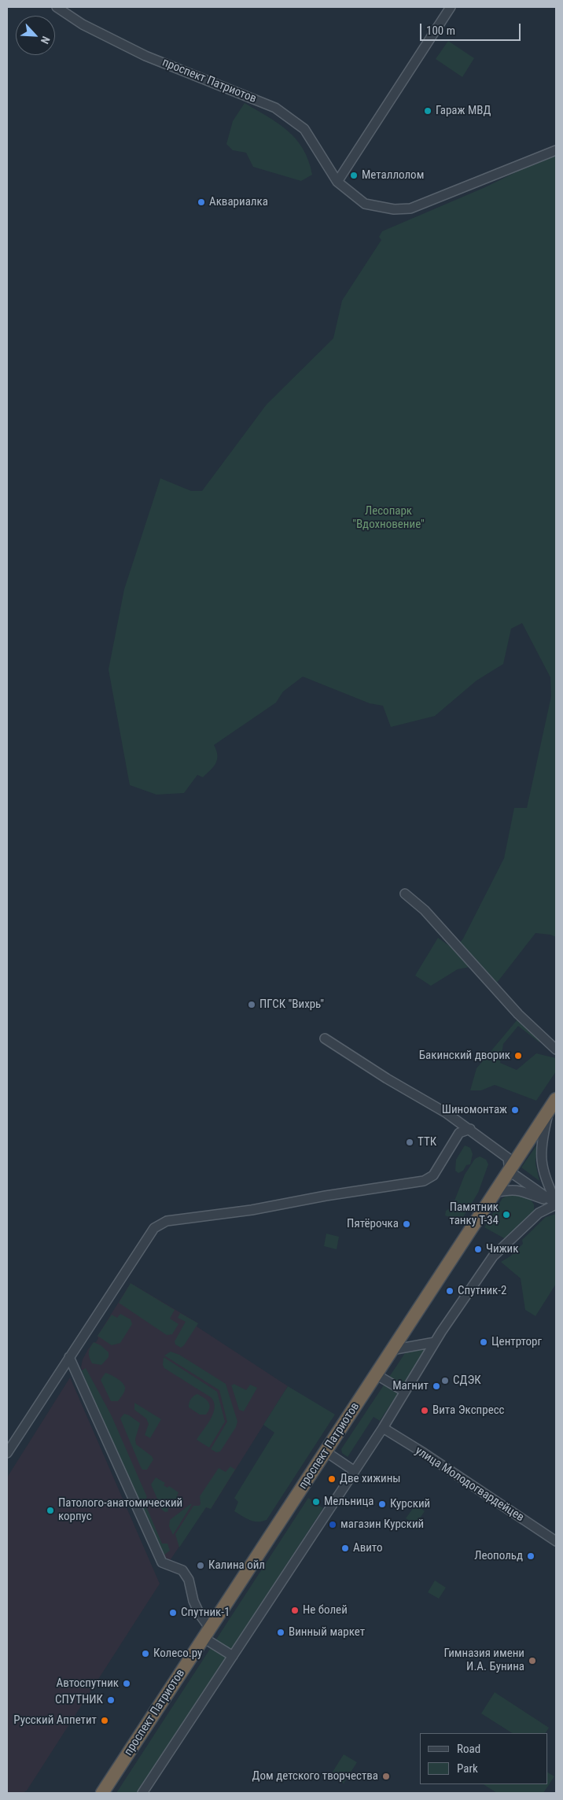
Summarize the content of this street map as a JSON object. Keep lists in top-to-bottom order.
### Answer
{
  "streets": {
    "highway": ["проспект Патриотов"],
    "street": ["улица Молодогвардейцев"]
  },
  "parks": ["Лесопарк \"Вдохновение\""],
  "places": [
    "Гараж МВД",
    "Металлолом",
    "Аквариалка",
    "ПГСК \"Вихрь\"",
    "Бакинский дворик",
    "Шиномонтаж",
    "ТТК",
    "Памятник танку Т-34",
    "Пятёрочка",
    "Чижик",
    "Спутник-2",
    "Центрторг",
    "СДЭК",
    "Магнит",
    "Вита Экспресс",
    "Две хижины",
    "Мельница",
    "Курский",
    "Патолого-анатомический корпус",
    "магазин Курский",
    "Авито",
    "Леопольд",
    "Калина ойл",
    "Не болей",
    "Спутник-1",
    "Винный маркет",
    "Колесо.ру",
    "Гимназия имени И.А. Бунина",
    "Автоспутник",
    "СПУТНИК",
    "Русский Аппетит",
    "Дом детского творчества"
  ],
  "legend": ["Road", "Park"],
  "scale_bar": "100 m",
  "north": "bottom right"
}
